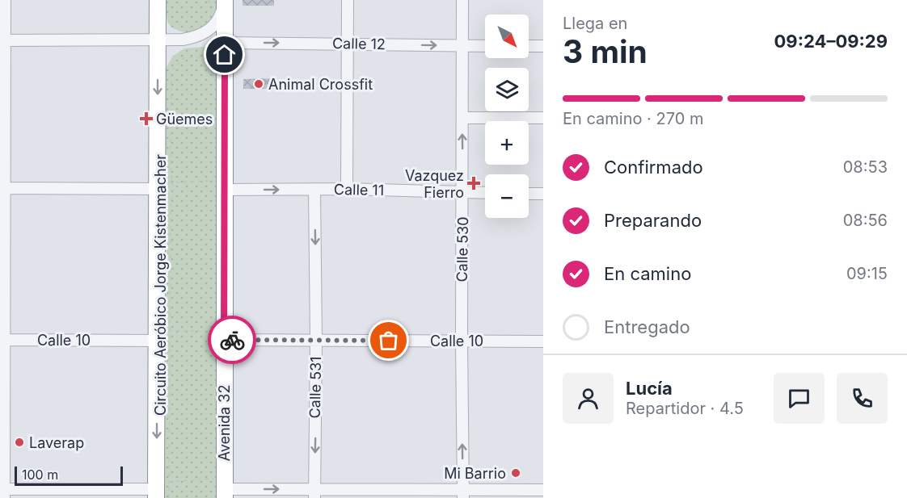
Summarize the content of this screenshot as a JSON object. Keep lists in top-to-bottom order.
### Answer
{
  "streets": {
    "highway": ["Avenida 32"],
    "street": [
      "Calle 12",
      "Calle 11",
      "Calle 530",
      "Calle 10",
      "Calle 531"
    ],
    "path": ["Circuito Aeróbico Jorge Kistenmacher"]
  },
  "crossings": [
    ["Calle 12", "Calle 530"],
    ["Calle 12", "Avenida 32"],
    ["Calle 11", "Calle 530"],
    ["Calle 11", "Calle 531"],
    ["Calle 11", "Avenida 32"],
    ["Calle 530", "Calle 10"],
    ["Circuito Aeróbico Jorge Kistenmacher", "Calle 10"],
    ["Calle 10", "Calle 531"],
    ["Calle 10", "Avenida 32"]
  ],
  "one_way": ["Calle 12", "Calle 530", "Calle 531"],
  "places": {
    "other": ["Animal Crossfit", "Laverap", "Mi Barrio"],
    "health": ["Güemes", "Vazquez Fierro"]
  },
  "scale_bar": "100 m",
  "north": "bottom right",
  "page": {
    "heading": ["3 min", "Llega en", "09:24–09:29"],
    "panel": ["Lucía", "Repartidor · 4.5"],
    "map_buttons": ["+", "−"],
    "bar": "En camino · 270 m",
    "list": [
      ["Confirmado", "08:53"],
      ["Preparando", "08:56"],
      ["En camino", "09:15"],
      "Entregado"
    ],
    "scale": "100 m"
  }
}
